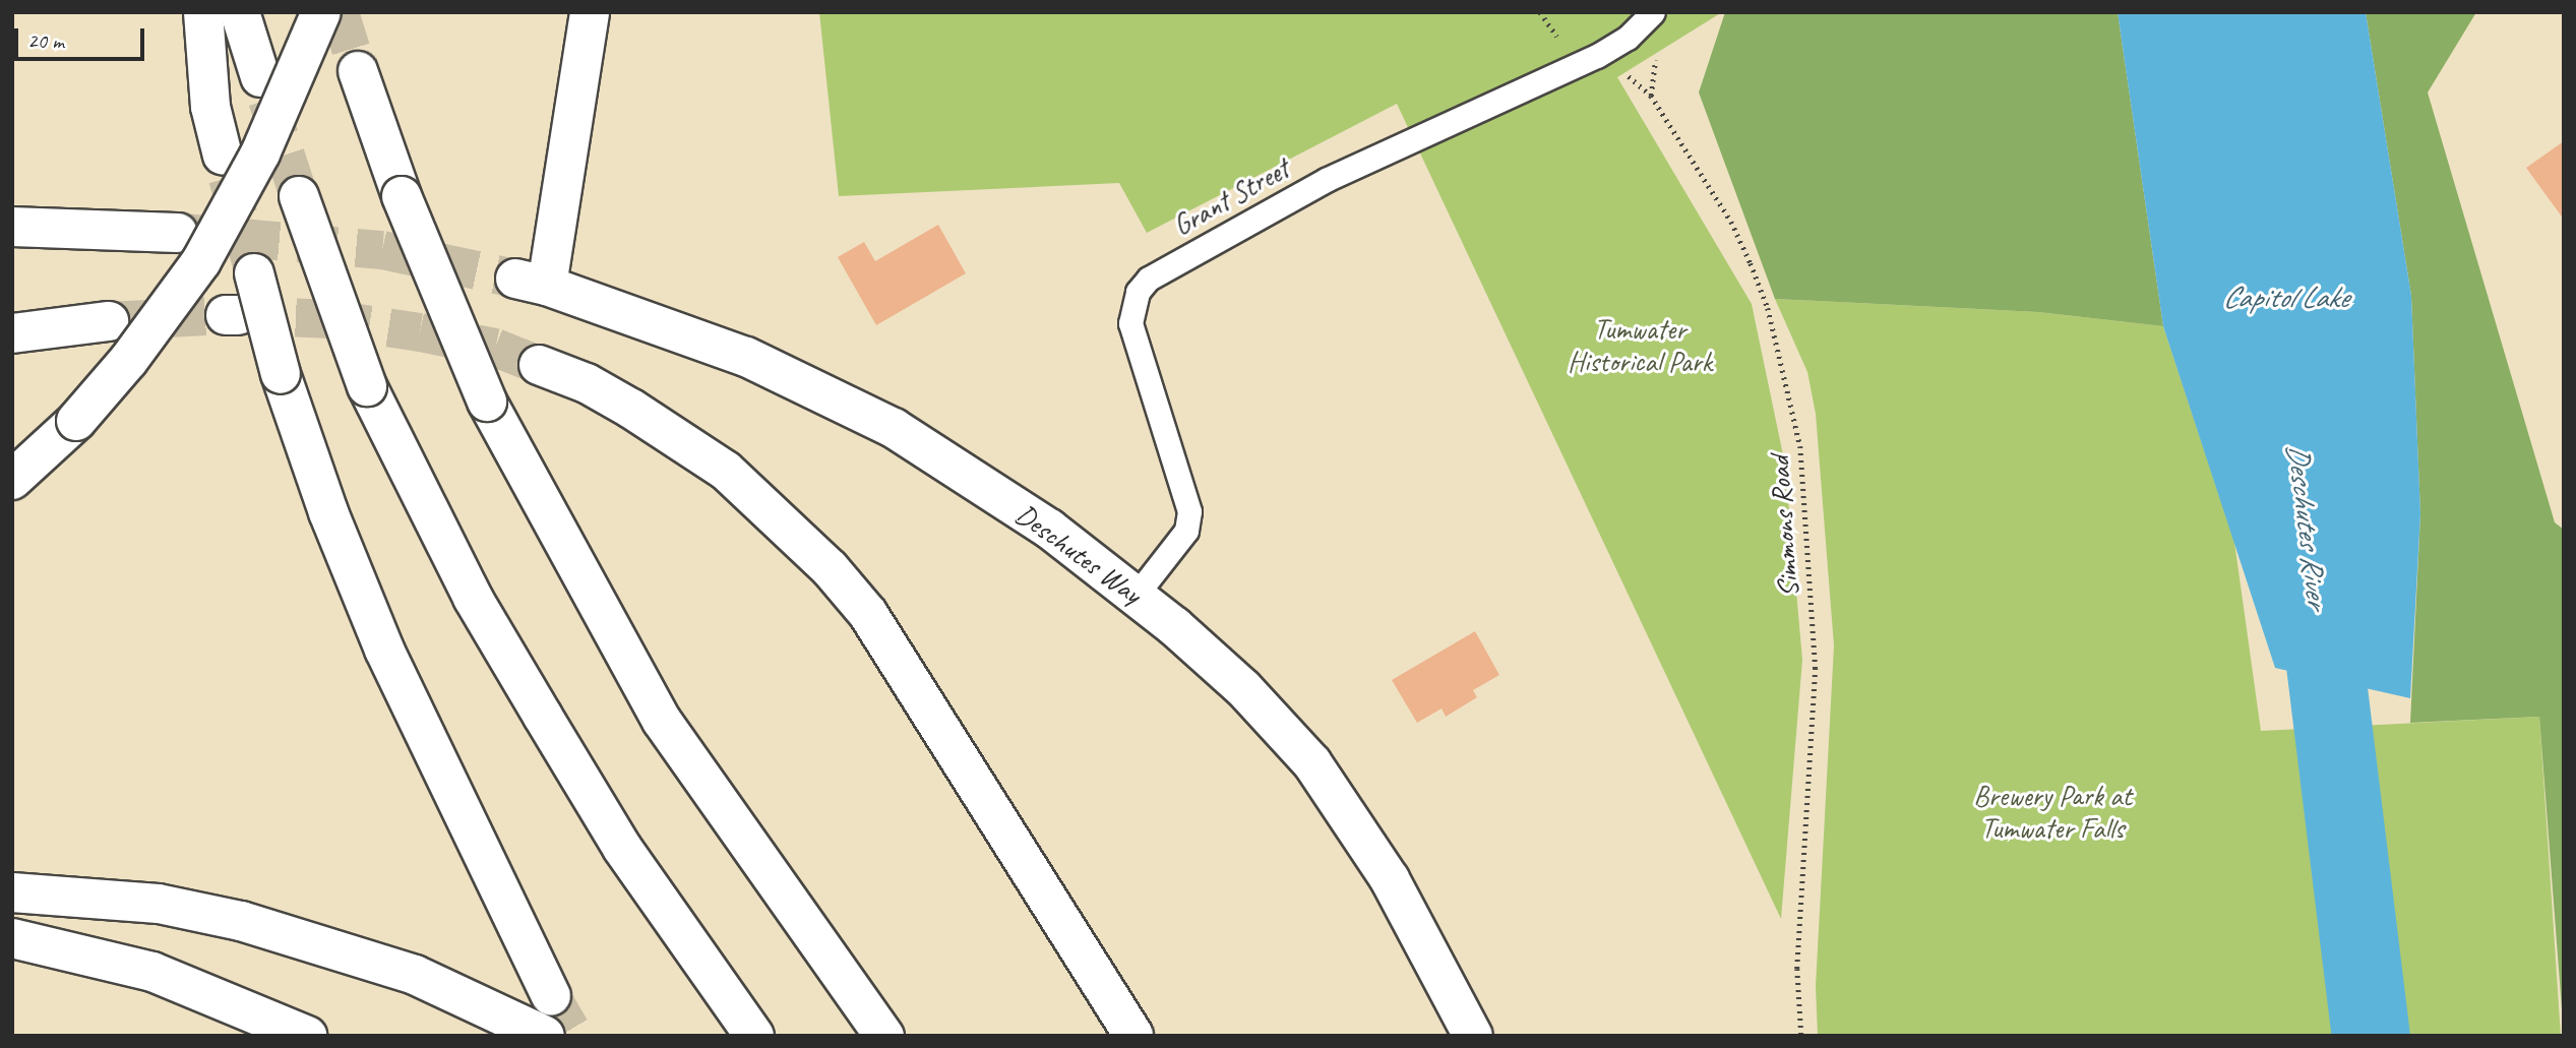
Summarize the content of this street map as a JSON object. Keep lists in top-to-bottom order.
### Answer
{
  "streets": {
    "main road": ["Deschutes Way"],
    "lane": ["Grant Street"],
    "path": ["Simmons Road"]
  },
  "crossings": [
    ["Grant Street", "Deschutes Way"]
  ],
  "water": ["Capitol Lake", "Deschutes River"],
  "parks": ["Tumwater Historical Park", "Brewery Park at Tumwater Falls"],
  "scale_bar": "20 m"
}
